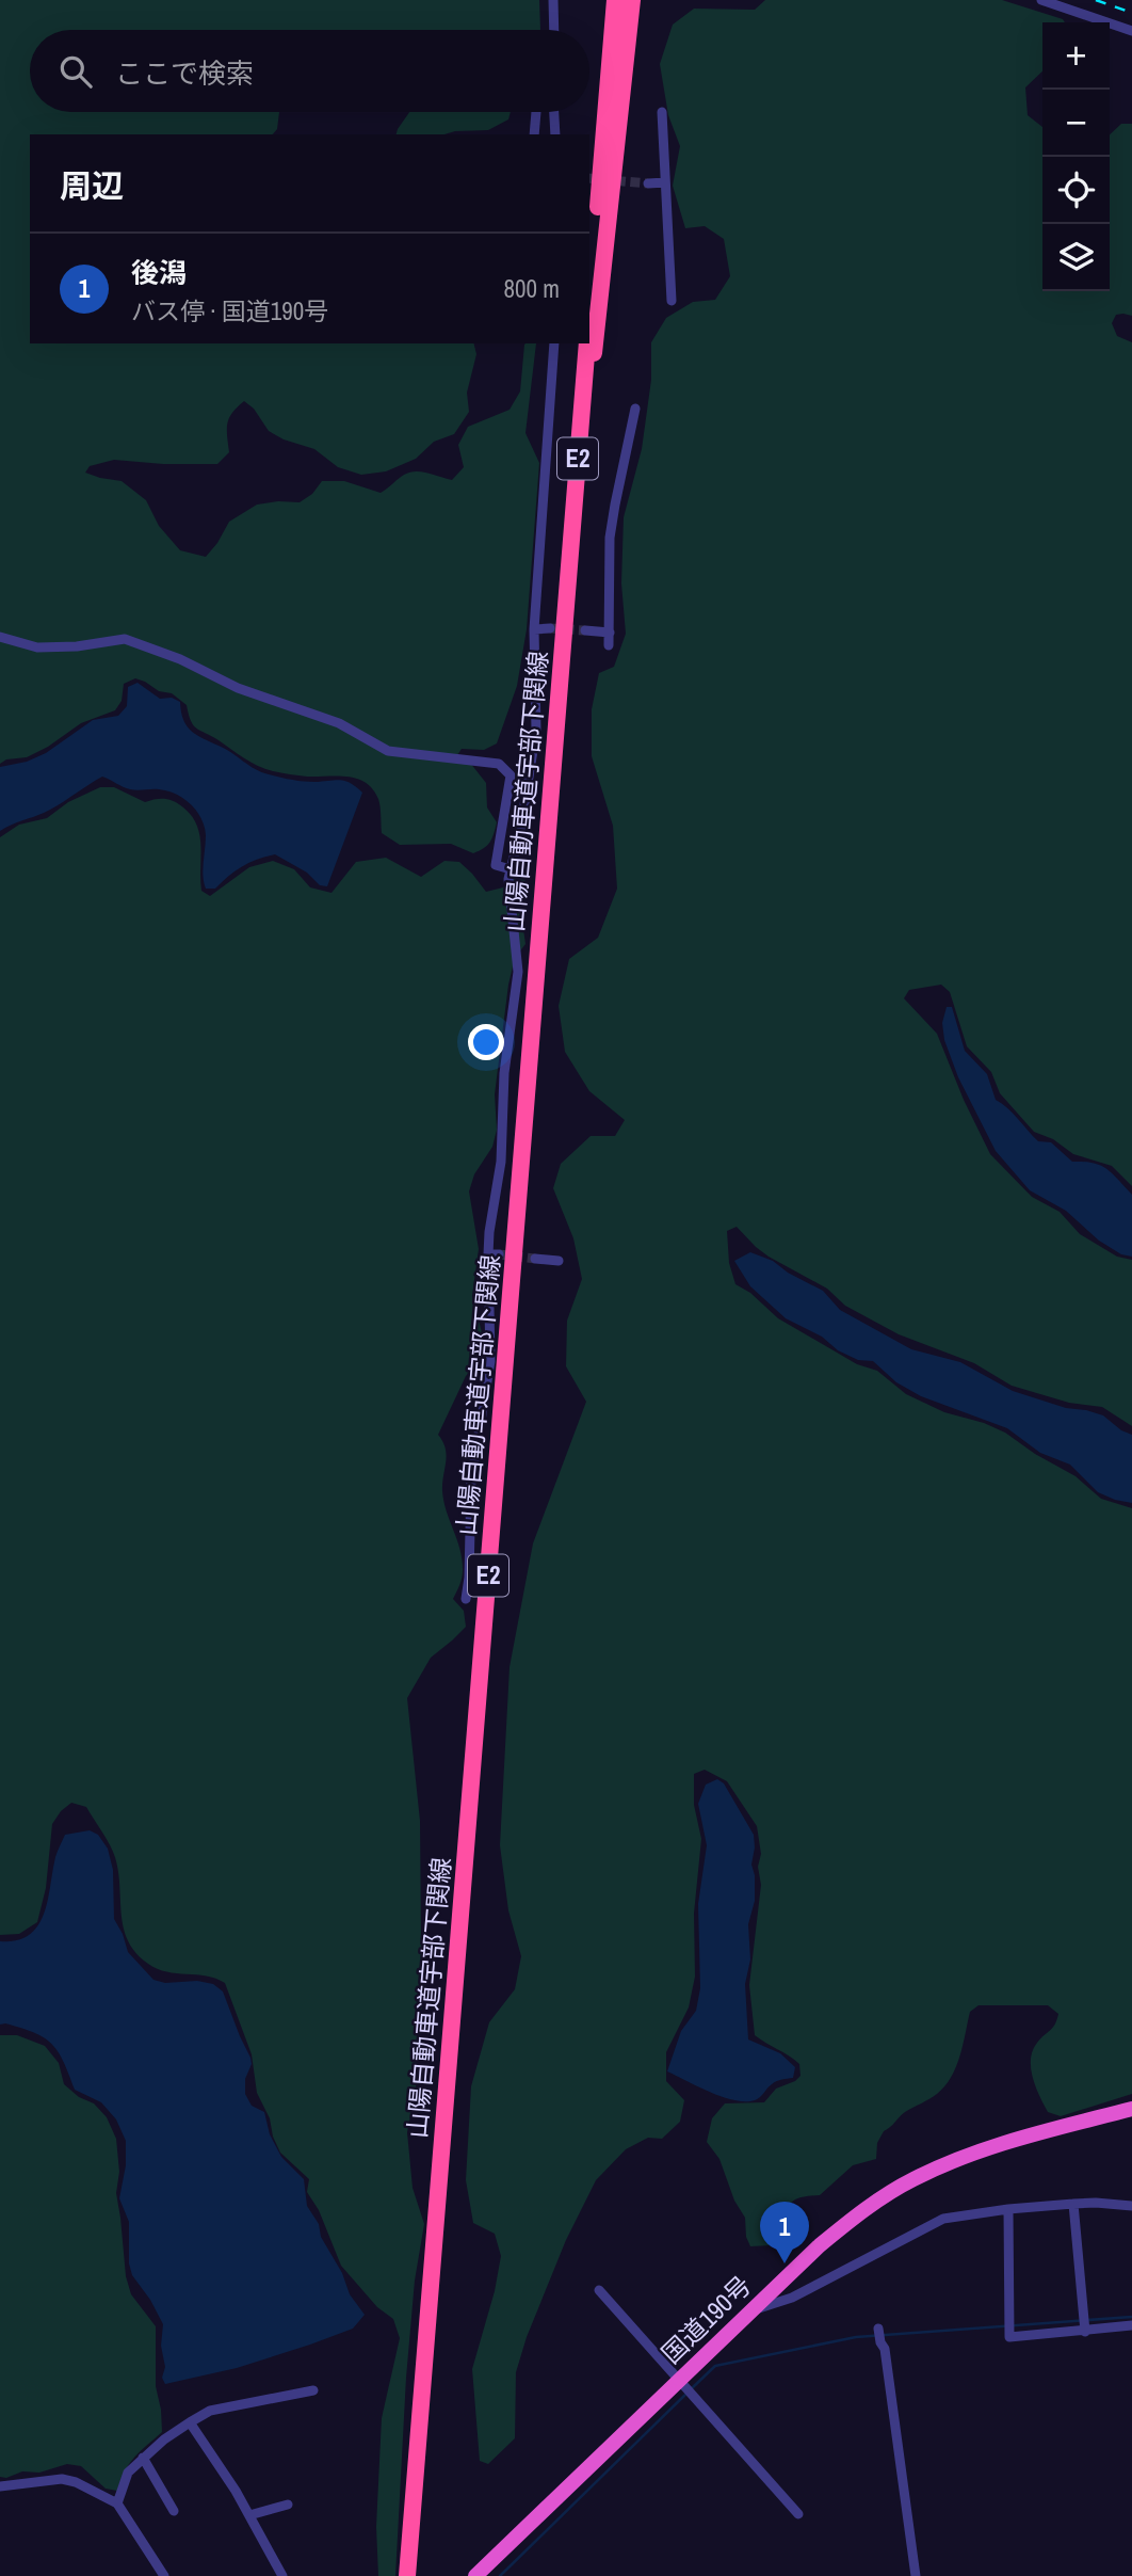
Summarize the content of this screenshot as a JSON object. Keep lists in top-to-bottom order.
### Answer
{
  "streets": {
    "highway": ["E2", "山陽自動車道宇部下関線", "国道190号"]
  },
  "page": {
    "map_buttons": ["+", "−"],
    "search": "ここで検索",
    "heading": "周辺",
    "list": [
      {
        "mark": "1",
        "name": "後潟",
        "note": "バス停 · 国道190号",
        "value": "800 m"
      }
    ],
    "pins": "1"
  }
}
